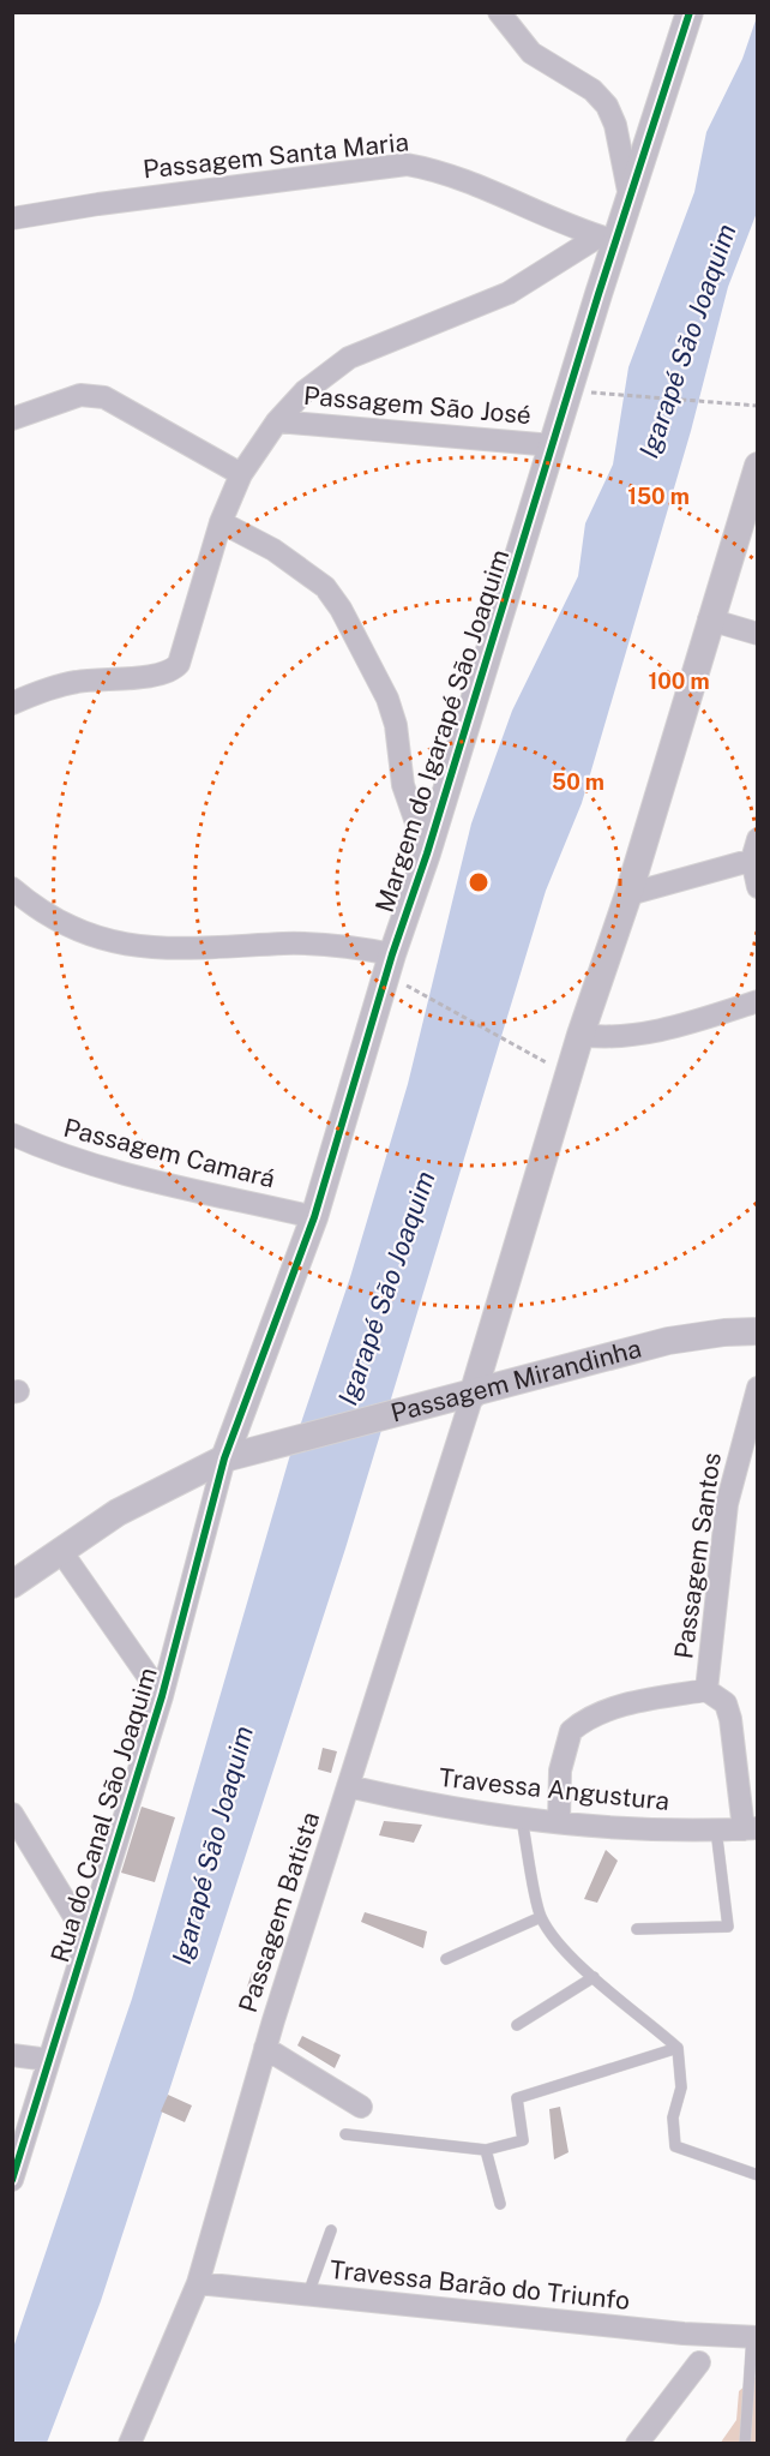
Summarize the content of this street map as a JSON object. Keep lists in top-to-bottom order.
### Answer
{
  "streets": {
    "street": [
      "Passagem Santa Maria",
      "Passagem São José",
      "Margem do Igarapé São Joaquim",
      "Passagem Camará",
      "Passagem Mirandinha",
      "Passagem Santos",
      "Travessa Angustura",
      "Rua do Canal São Joaquim",
      "Passagem Batista",
      "Travessa Barão do Triunfo"
    ]
  },
  "crossings": [
    ["Passagem Santa Maria", "Margem do Igarapé São Joaquim"],
    ["Passagem São José", "Margem do Igarapé São Joaquim"],
    ["Margem do Igarapé São Joaquim", "Passagem Camará"],
    ["Margem do Igarapé São Joaquim", "Passagem Mirandinha"],
    ["Margem do Igarapé São Joaquim", "Rua do Canal São Joaquim"],
    ["Passagem Mirandinha", "Rua do Canal São Joaquim"],
    ["Passagem Mirandinha", "Passagem Batista"],
    ["Passagem Santos", "Travessa Angustura"],
    ["Travessa Angustura", "Passagem Batista"],
    ["Passagem Batista", "Travessa Barão do Triunfo"]
  ],
  "water": ["Igarapé São Joaquim"],
  "rings": ["150 m", "100 m", "50 m"]
}
